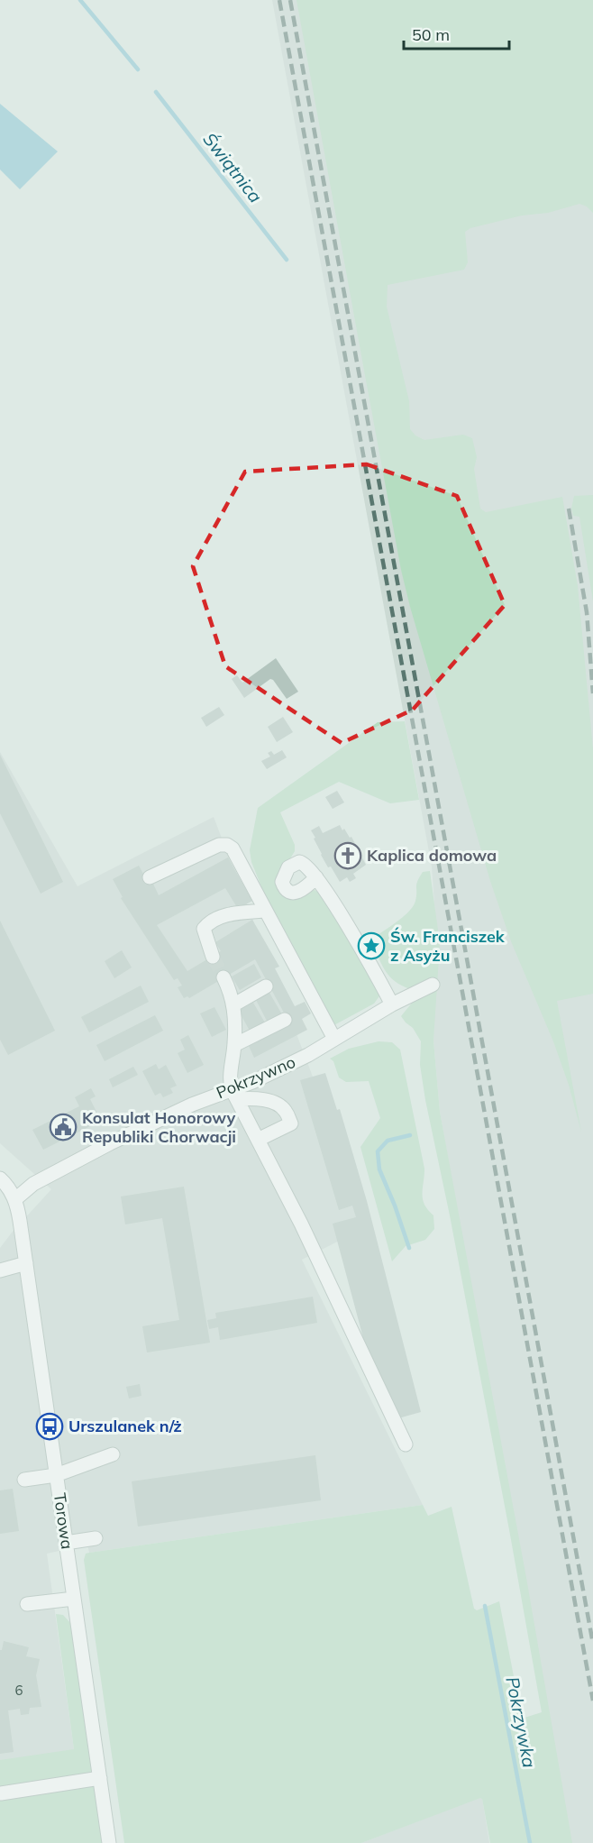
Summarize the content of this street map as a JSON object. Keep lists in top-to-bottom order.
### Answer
{
  "streets": {
    "street": ["Pokrzywno", "Torowa"]
  },
  "crossings": [
    ["Pokrzywno", "Torowa"]
  ],
  "water": ["Świątnica", "Pokrzywka"],
  "places": {
    "church": ["Kaplica domowa"],
    "place": ["Św. Franciszek z Asyżu"],
    "public building": ["Konsulat Honorowy Republiki Chorwacji"],
    "bus stop": ["Urszulanek n/ż"]
  },
  "house_numbers": ["6"],
  "scale_bar": "50 m"
}
